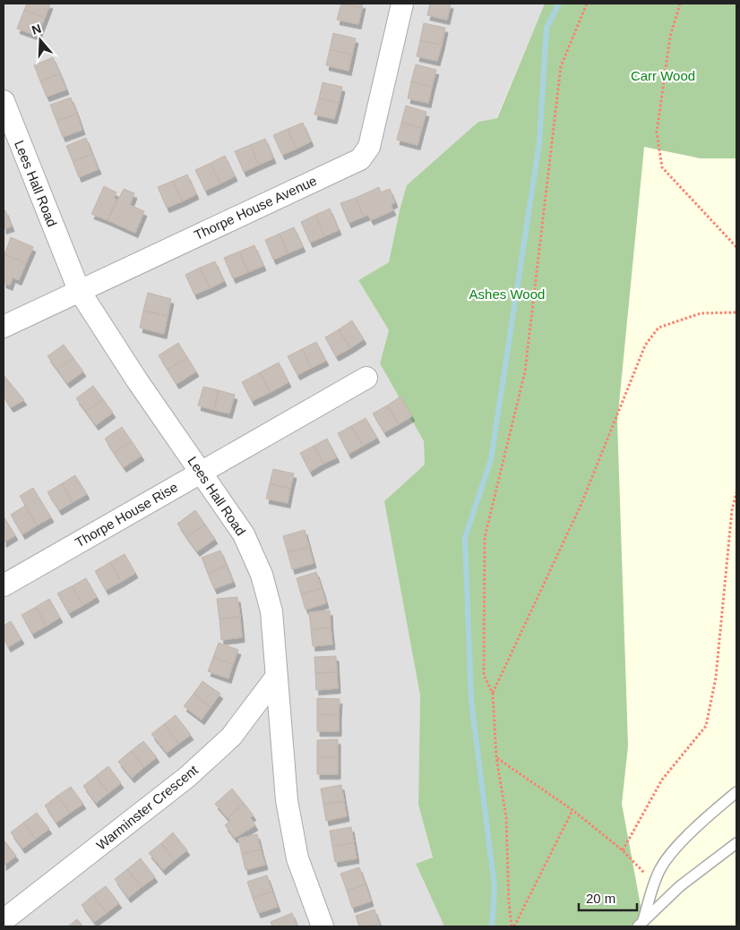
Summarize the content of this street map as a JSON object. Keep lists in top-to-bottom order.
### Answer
{
  "streets": {
    "street": [
      "Lees Hall Road",
      "Thorpe House Avenue",
      "Thorpe House Rise",
      "Warminster Crescent"
    ]
  },
  "crossings": [
    ["Lees Hall Road", "Thorpe House Avenue"],
    ["Lees Hall Road", "Thorpe House Rise"],
    ["Lees Hall Road", "Warminster Crescent"]
  ],
  "parks": ["Carr Wood", "Ashes Wood"],
  "scale_bar": "20 m",
  "north": "top"
}
